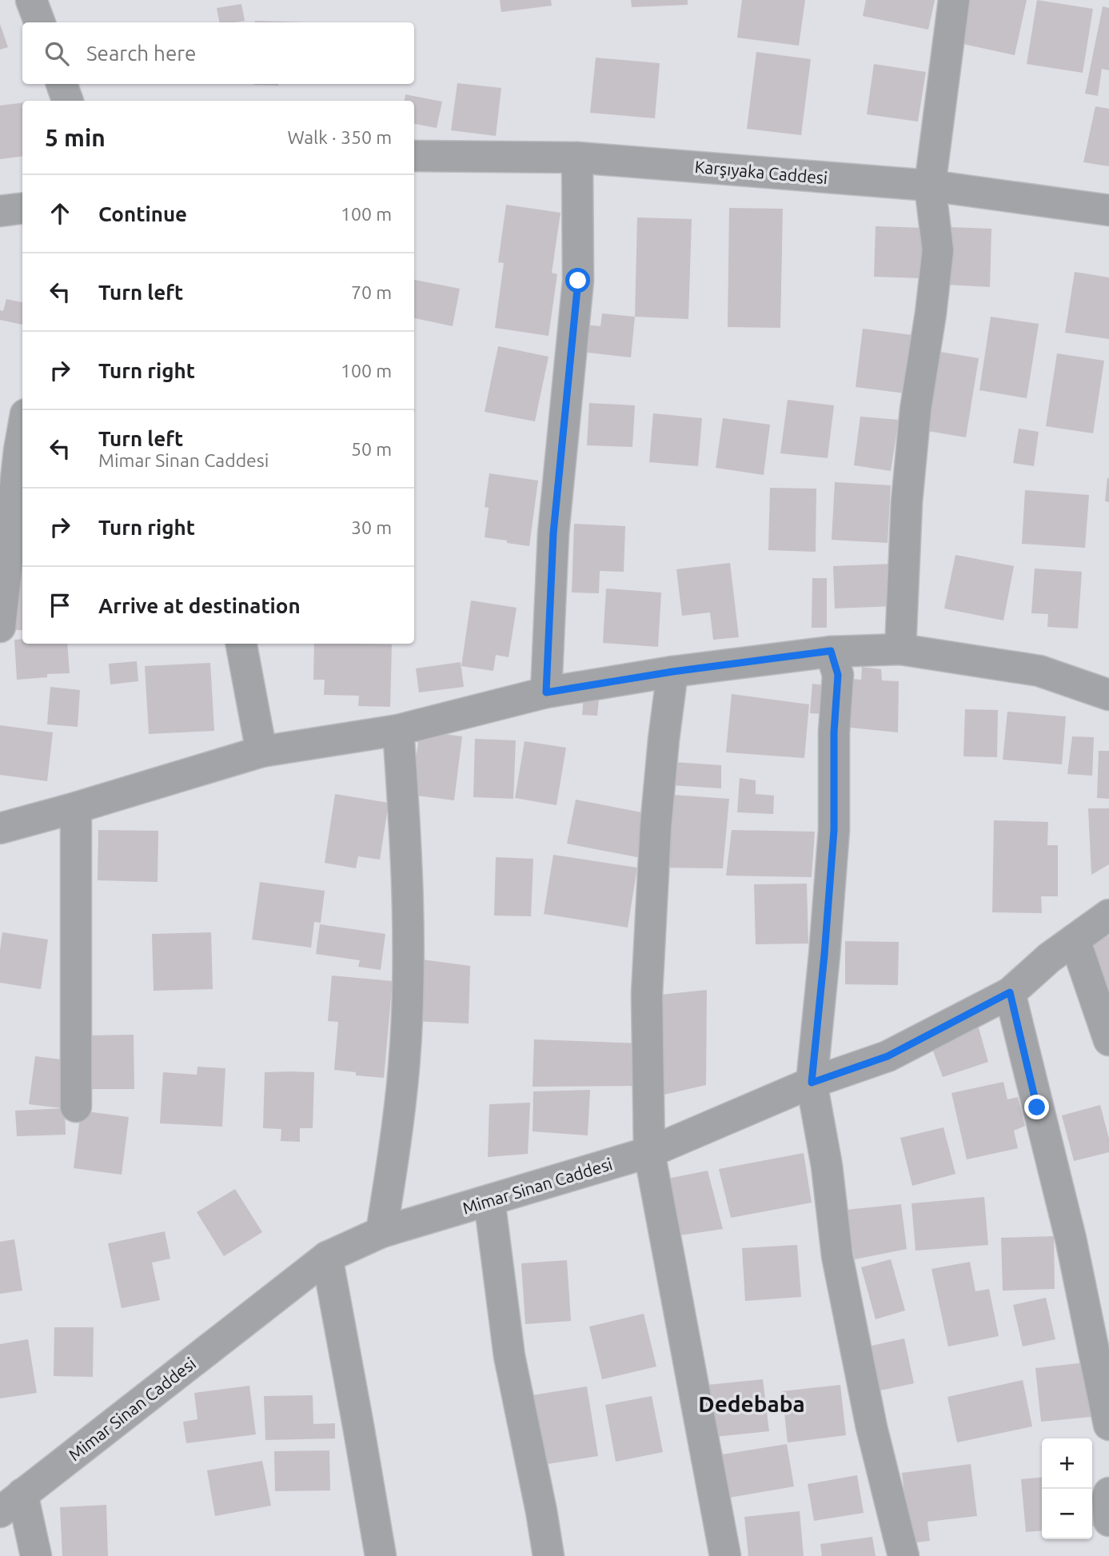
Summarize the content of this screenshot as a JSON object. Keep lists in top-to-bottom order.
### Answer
{
  "streets": {
    "street": ["Karşıyaka Caddesi", "Mimar Sinan Caddesi"]
  },
  "districts": ["Dedebaba"],
  "page": {
    "search": "Search here",
    "heading": ["5 min", "Walk · 350 m"],
    "list": [
      ["Continue", "100 m"],
      ["Turn left", "70 m"],
      ["Turn right", "100 m"],
      ["Turn left", "Mimar Sinan Caddesi", "50 m"],
      ["Turn right", "30 m"],
      "Arrive at destination"
    ],
    "map_buttons": ["+", "−"]
  }
}
